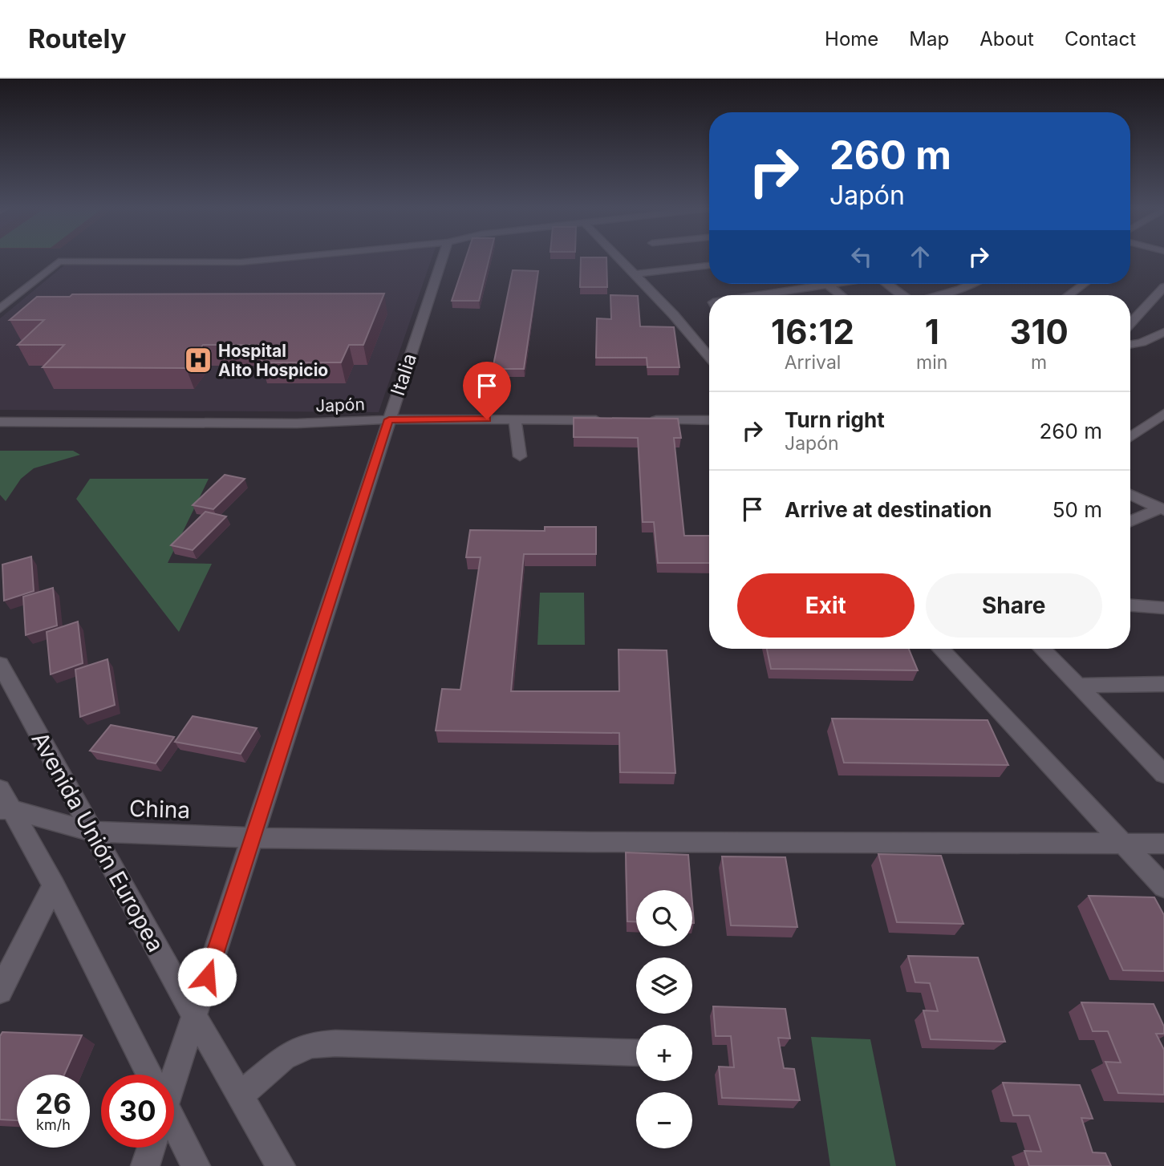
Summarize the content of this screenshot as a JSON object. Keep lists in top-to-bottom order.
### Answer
{
  "streets": {
    "street": [
      "Italia",
      "Japón",
      "China",
      "Avenida Unión Europea"
    ]
  },
  "crossings": [
    ["Italia", "Japón"],
    ["Italia", "China"],
    ["Italia", "Avenida Unión Europea"],
    ["China", "Avenida Unión Europea"]
  ],
  "places": {
    "hospital": ["Hospital Alto Hospicio"]
  },
  "page": {
    "header": "Routely",
    "nav": [
      "Home",
      "Map",
      "About",
      "Contact"
    ],
    "turn": ["260 m", "Japón"],
    "eta": [
      "16:12",
      "Arrival",
      "1",
      "min",
      "310",
      "m"
    ],
    "list": [
      {
        "name": "Turn right",
        "note": "Japón",
        "value": "260 m"
      },
      {
        "name": "Arrive at destination",
        "value": "50 m"
      }
    ],
    "buttons": ["Exit", "Share"],
    "map_buttons": ["+", "−"],
    "speed": "26 km/h",
    "limit": "30"
  }
}
